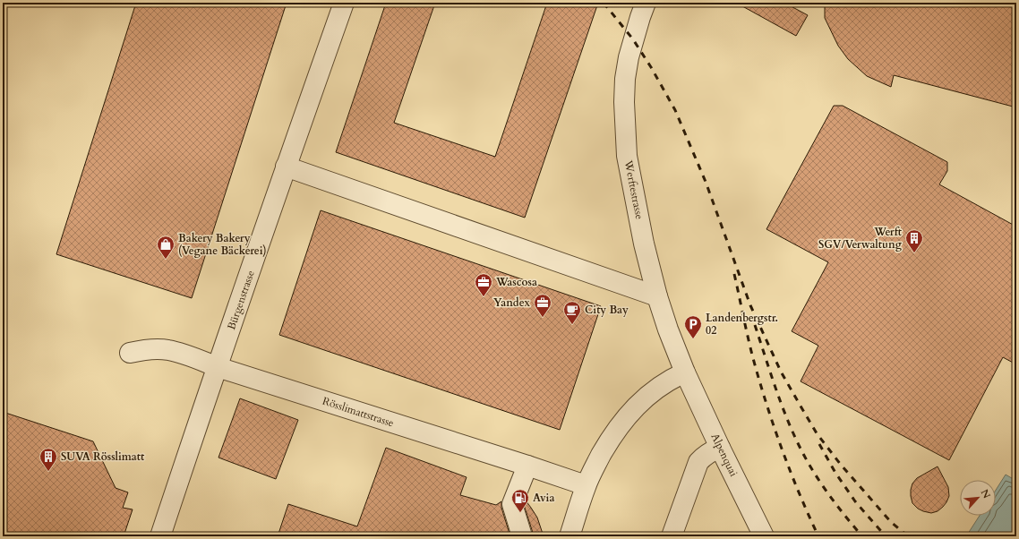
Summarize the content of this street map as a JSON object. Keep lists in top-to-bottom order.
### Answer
{
  "streets": {
    "street": [
      "Werftestrasse",
      "Bürgenstrasse",
      "Rösslimattstrasse",
      "Alpenquai"
    ]
  },
  "crossings": [
    ["Werftestrasse", "Alpenquai"],
    ["Bürgenstrasse", "Rösslimattstrasse"]
  ],
  "places": {
    "building": ["Werft SGV/Verwaltung", "SUVA Rösslimatt"],
    "shop": ["Bakery Bakery (Vegane Bäckerei)"],
    "office": ["Wascosa", "Yandex"],
    "cafe": ["City Bay"],
    "parking": ["Landenbergstr. 02"],
    "fuel station": ["Avia"]
  },
  "north": "top right"
}
